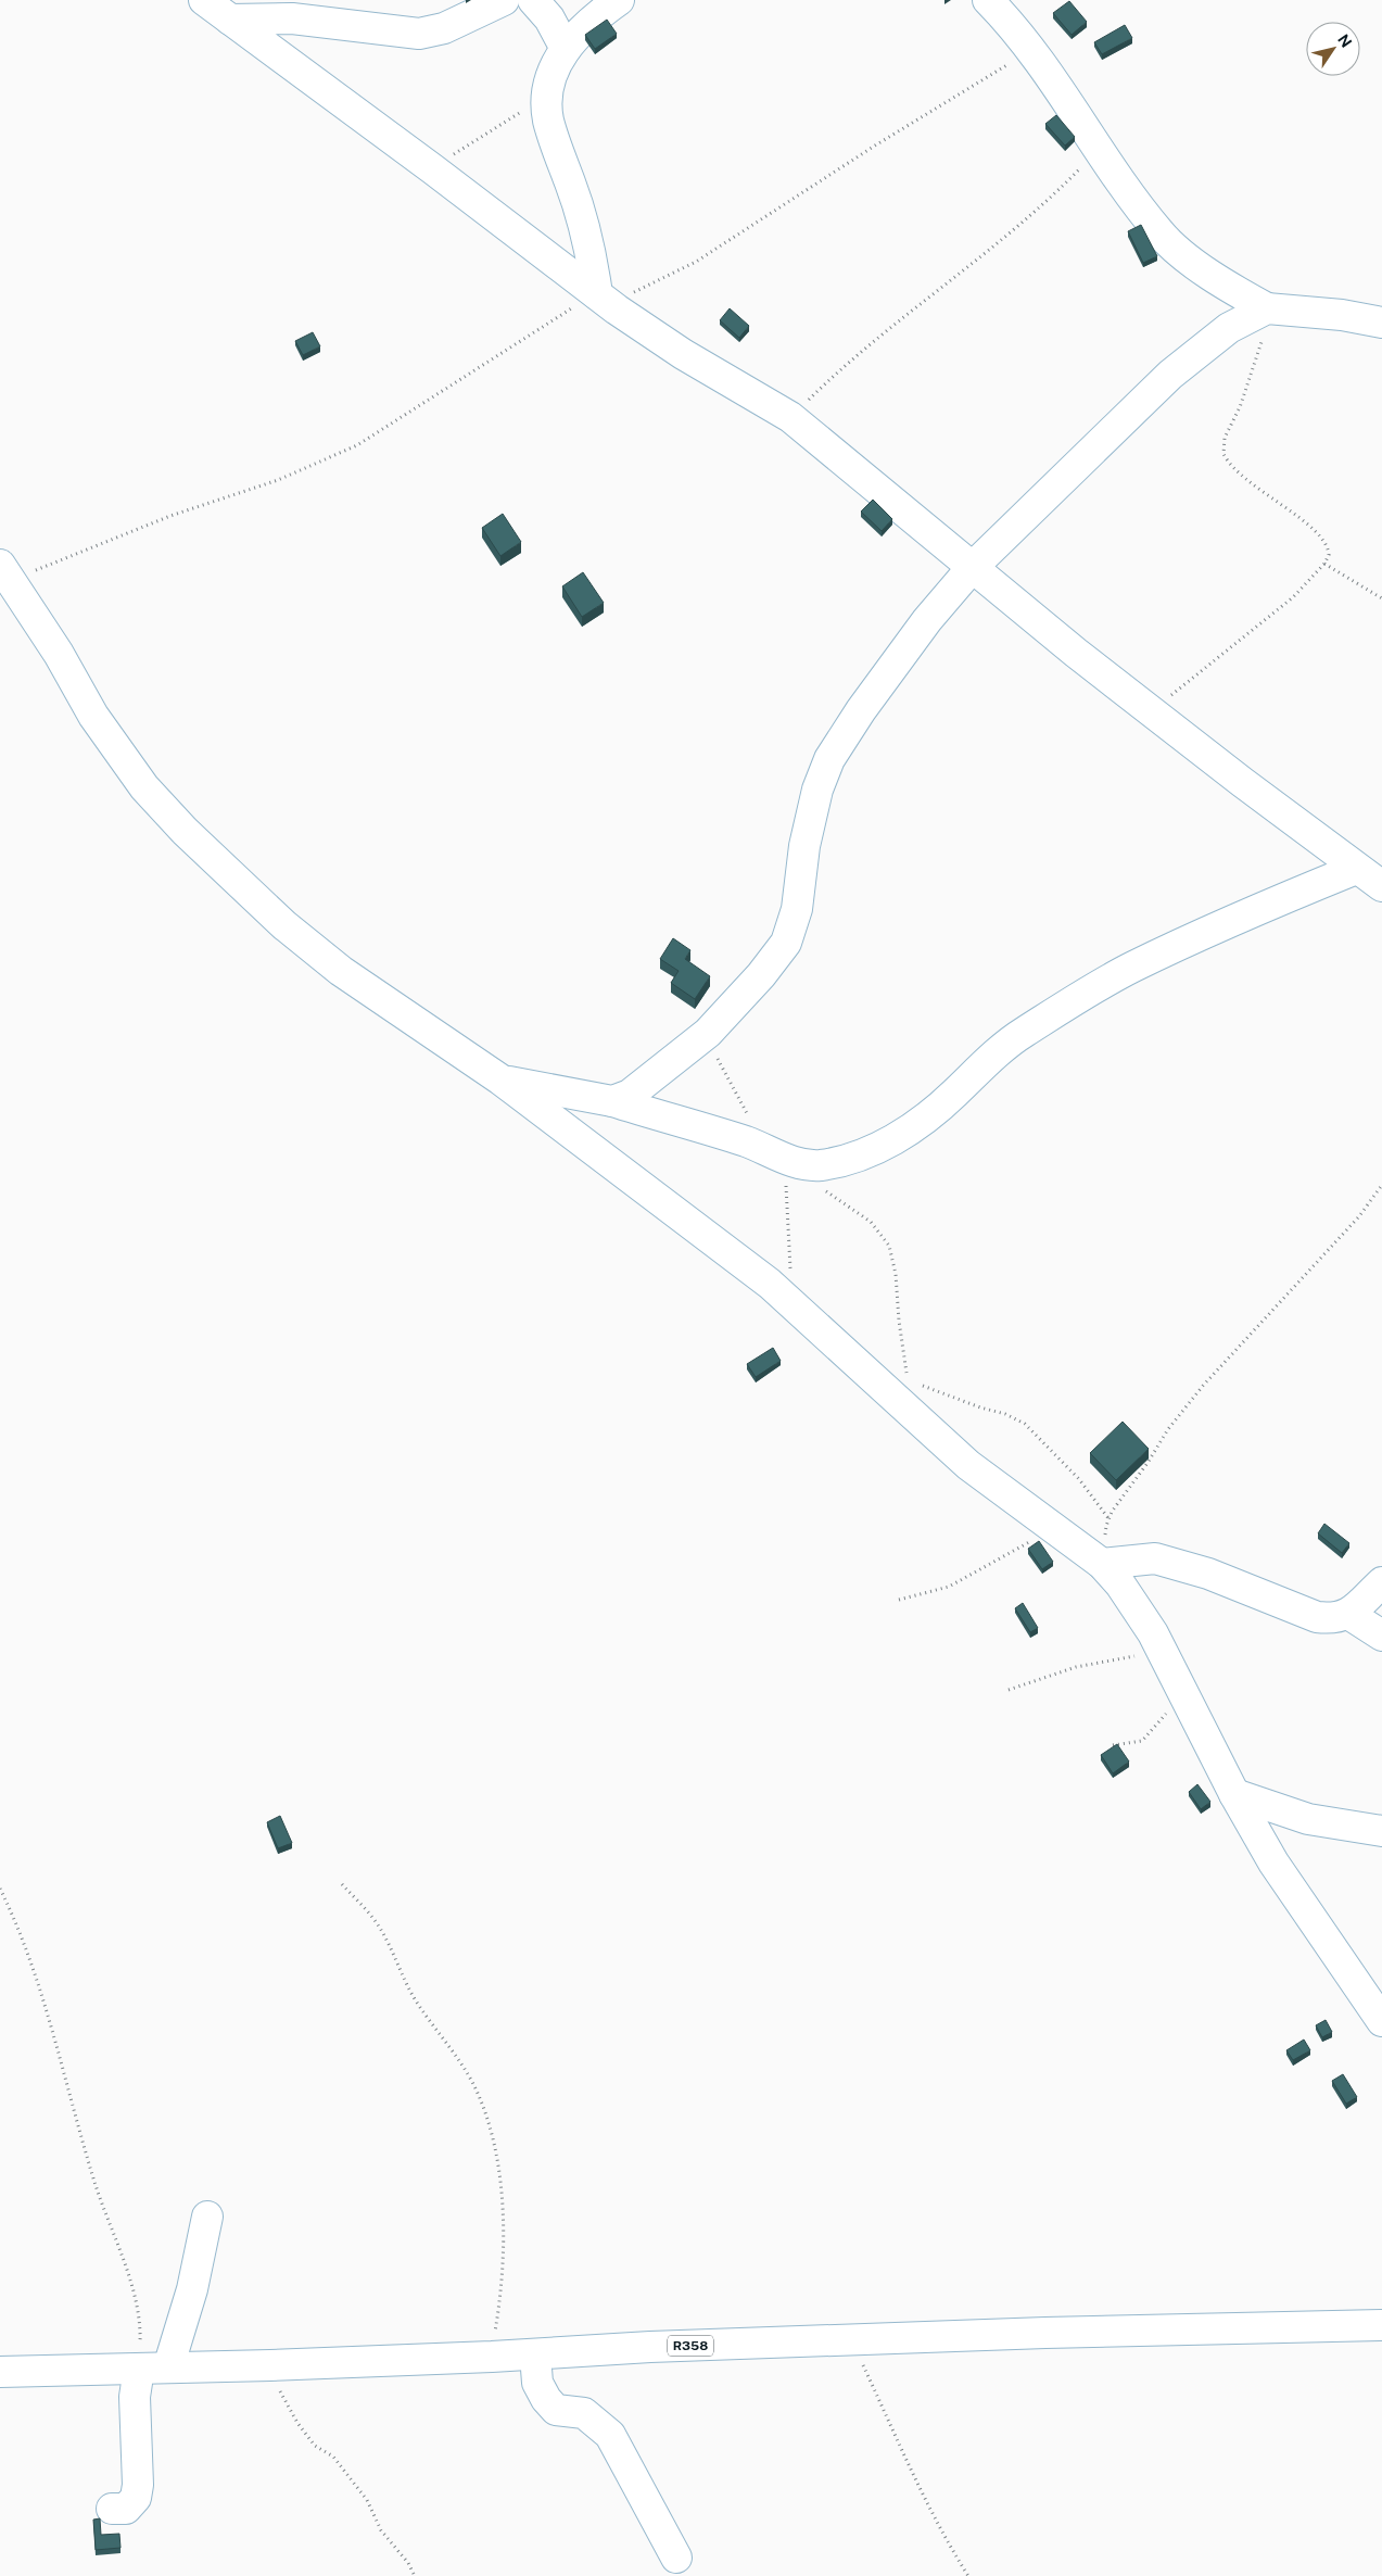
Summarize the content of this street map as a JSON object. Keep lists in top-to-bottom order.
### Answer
{
  "streets": {
    "street": ["R358"]
  },
  "north": "top right"
}
